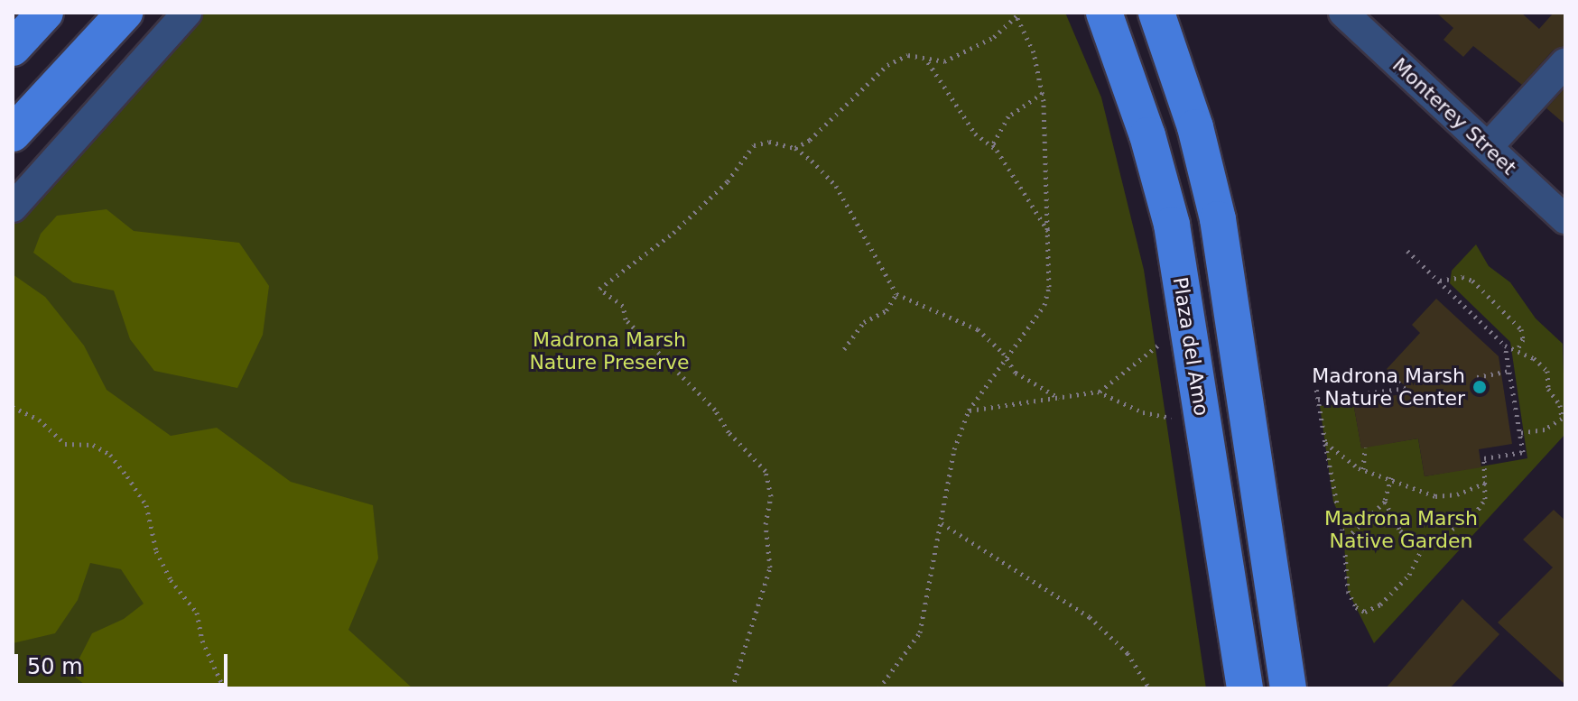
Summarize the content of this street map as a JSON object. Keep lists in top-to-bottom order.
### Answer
{
  "streets": {
    "main road": ["Plaza del Amo"],
    "street": ["Monterey Street"]
  },
  "parks": ["Madrona Marsh Nature Preserve", "Madrona Marsh Native Garden"],
  "places": ["Madrona Marsh Nature Center"],
  "scale_bar": "50 m"
}
